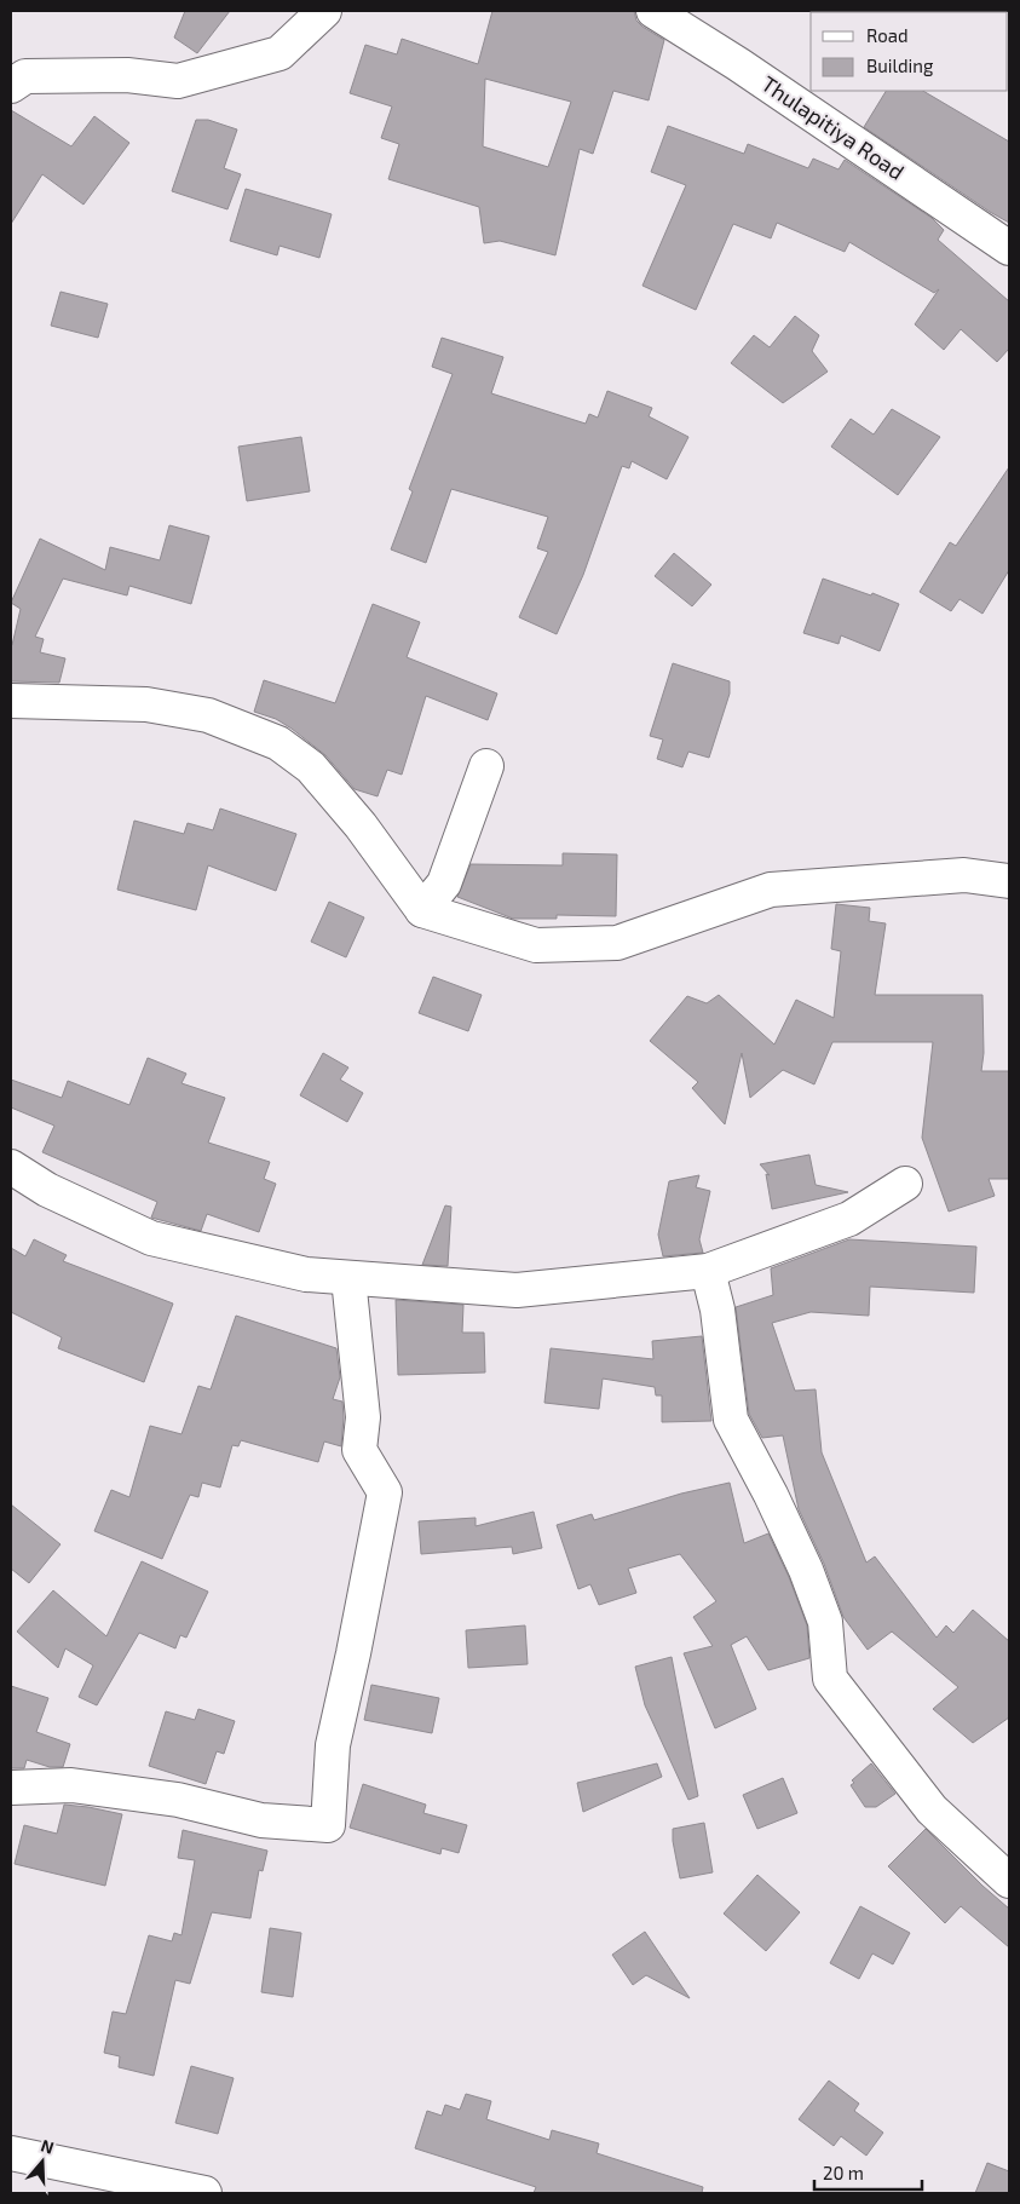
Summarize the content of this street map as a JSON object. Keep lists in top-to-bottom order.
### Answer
{
  "streets": {
    "street": ["Thulapitiya Road"]
  },
  "legend": ["Road", "Building"],
  "scale_bar": "20 m",
  "north": "top"
}
